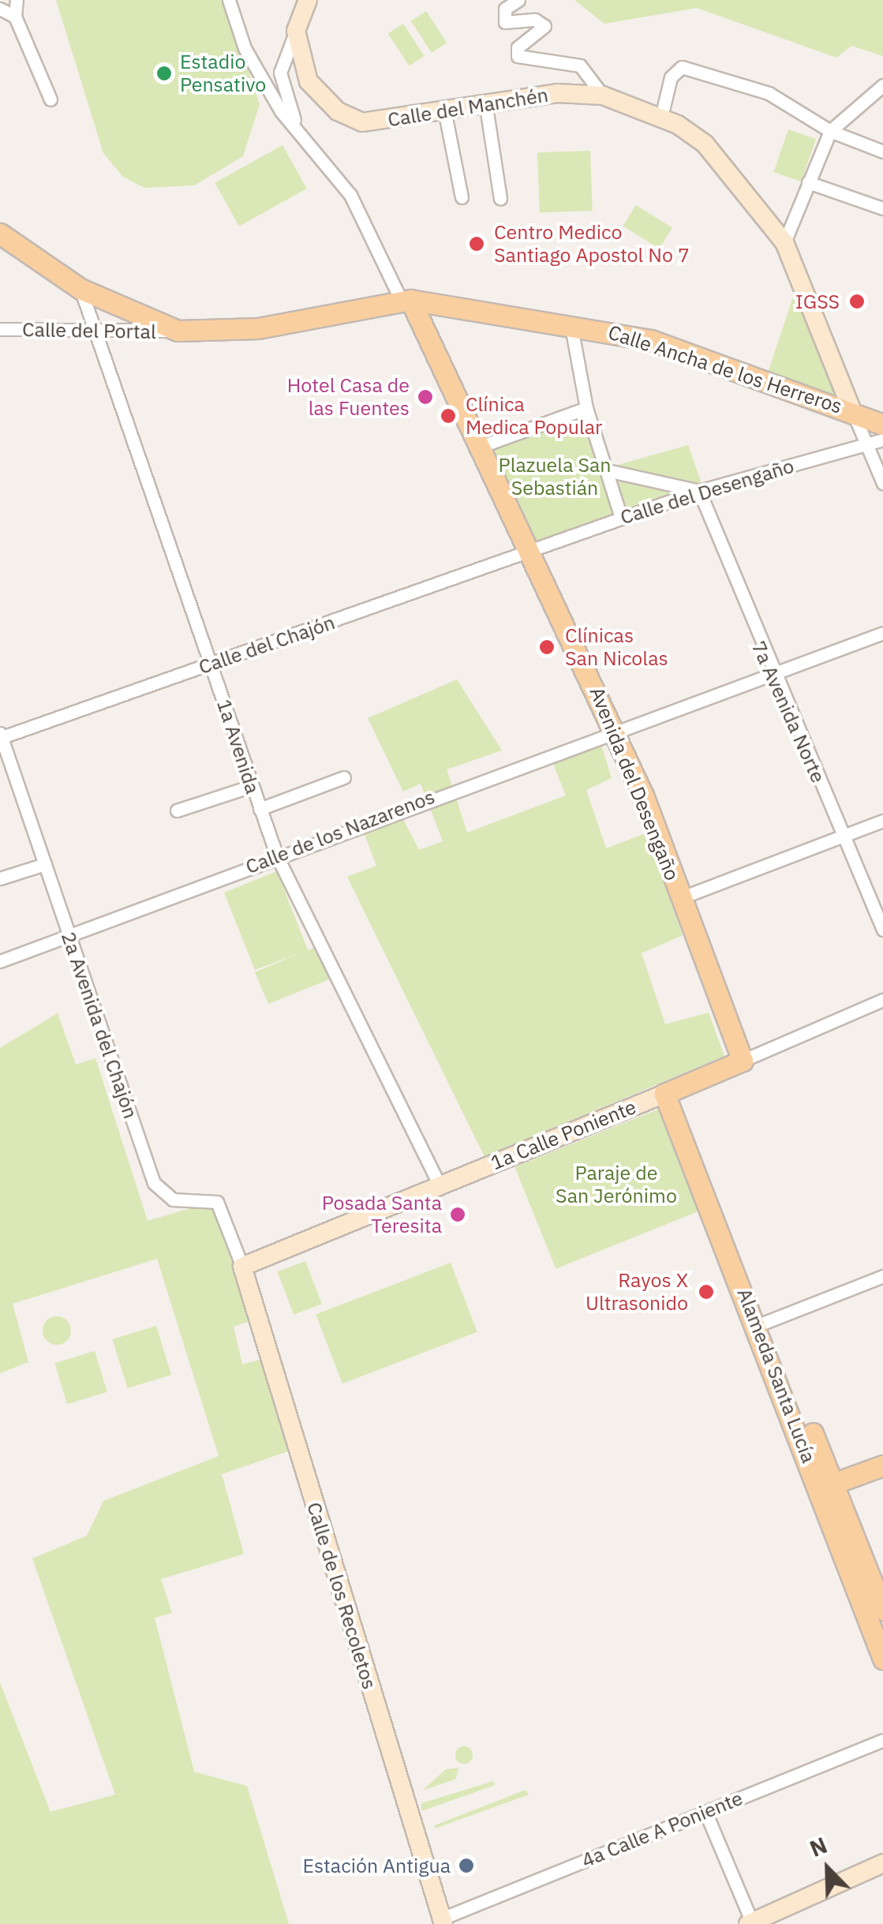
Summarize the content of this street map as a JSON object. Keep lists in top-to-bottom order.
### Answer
{
  "streets": {
    "main road": [
      "Calle Ancha de los Herreros",
      "Avenida del Desengaño",
      "1a Calle Poniente",
      "Alameda Santa Lucía"
    ],
    "street": [
      "Calle del Manchén",
      "Calle del Portal",
      "Calle del Desengaño",
      "Calle del Chajón",
      "7a Avenida Norte",
      "1a Avenida",
      "Calle de los Nazarenos",
      "2a Avenida del Chajón",
      "Calle de los Recoletos",
      "4a Calle A Poniente"
    ]
  },
  "crossings": [
    ["Calle del Manchén", "Calle Ancha de los Herreros"],
    ["Calle del Portal", "Calle Ancha de los Herreros"],
    ["Calle del Portal", "1a Avenida"],
    ["Calle Ancha de los Herreros", "Avenida del Desengaño"],
    ["Calle del Desengaño", "Calle del Chajón"],
    ["Calle del Desengaño", "7a Avenida Norte"],
    ["Calle del Desengaño", "Avenida del Desengaño"],
    ["Calle del Chajón", "1a Avenida"],
    ["Calle del Chajón", "Avenida del Desengaño"],
    ["Calle del Chajón", "2a Avenida del Chajón"],
    ["7a Avenida Norte", "Calle de los Nazarenos"],
    ["1a Avenida", "Calle de los Nazarenos"],
    ["1a Avenida", "1a Calle Poniente"],
    ["Avenida del Desengaño", "Calle de los Nazarenos"],
    ["Avenida del Desengaño", "1a Calle Poniente"],
    ["Calle de los Nazarenos", "2a Avenida del Chajón"],
    ["2a Avenida del Chajón", "1a Calle Poniente"],
    ["2a Avenida del Chajón", "Calle de los Recoletos"],
    ["1a Calle Poniente", "Alameda Santa Lucía"],
    ["1a Calle Poniente", "Calle de los Recoletos"],
    ["Calle de los Recoletos", "4a Calle A Poniente"]
  ],
  "parks": ["Plazuela San Sebastián", "Paraje de San Jerónimo"],
  "places": [
    "Estadio Pensativo",
    "Centro Medico Santiago Apostol No 7",
    "IGSS",
    "Hotel Casa de las Fuentes",
    "Clínica Medica Popular",
    "Clínicas San Nicolas",
    "Posada Santa Teresita",
    "Rayos X Ultrasonido",
    "Estación Antigua"
  ],
  "north": "top left"
}
